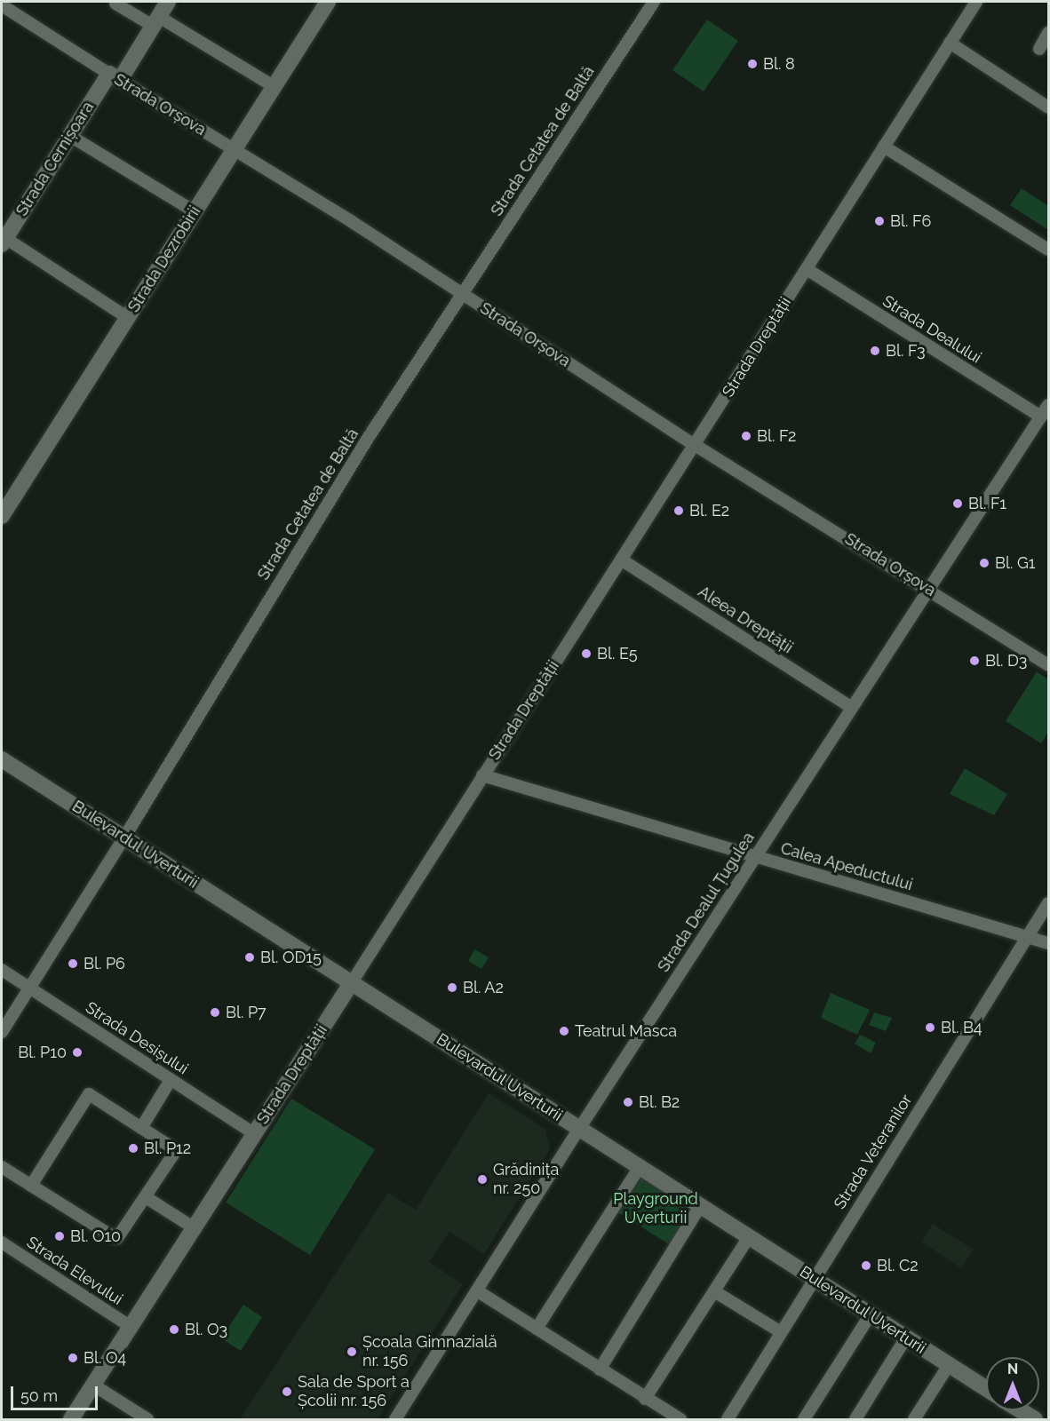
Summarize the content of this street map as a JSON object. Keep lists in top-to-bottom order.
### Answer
{
  "streets": {
    "street": [
      "Strada Orșova",
      "Strada Cetatea de Baltă",
      "Strada Cernișoara",
      "Strada Dezrobirii",
      "Strada Dealului",
      "Strada Dreptății",
      "Aleea Dreptății",
      "Bulevardul Uverturii",
      "Calea Apeductului",
      "Strada Dealul Țugulea",
      "Strada Desișului",
      "Strada Veteranilor",
      "Strada Elevului"
    ]
  },
  "crossings": [
    ["Strada Orșova", "Strada Cetatea de Baltă"],
    ["Strada Orșova", "Strada Cernișoara"],
    ["Strada Orșova", "Strada Dezrobirii"],
    ["Strada Orșova", "Strada Dreptății"],
    ["Strada Orșova", "Strada Dealul Țugulea"],
    ["Strada Cetatea de Baltă", "Bulevardul Uverturii"],
    ["Strada Cetatea de Baltă", "Strada Desișului"],
    ["Strada Dealului", "Strada Dreptății"],
    ["Strada Dealului", "Strada Dealul Țugulea"],
    ["Strada Dreptății", "Aleea Dreptății"],
    ["Strada Dreptății", "Bulevardul Uverturii"],
    ["Strada Dreptății", "Calea Apeductului"],
    ["Strada Dreptății", "Strada Desișului"],
    ["Strada Dreptății", "Strada Elevului"],
    ["Aleea Dreptății", "Strada Dealul Țugulea"],
    ["Bulevardul Uverturii", "Strada Dealul Țugulea"],
    ["Bulevardul Uverturii", "Strada Veteranilor"],
    ["Calea Apeductului", "Strada Dealul Țugulea"],
    ["Calea Apeductului", "Strada Veteranilor"]
  ],
  "parks": ["Playground Uverturii"],
  "places": [
    "Bl. 8",
    "Bl. F6",
    "Bl. F3",
    "Bl. F2",
    "Bl. F1",
    "Bl. E2",
    "Bl. G1",
    "Bl. E5",
    "Bl. D3",
    "Bl. OD15",
    "Bl. P6",
    "Bl. A2",
    "Bl. P7",
    "Bl. B4",
    "Teatrul Masca",
    "Bl. P10",
    "Bl. B2",
    "Bl. P12",
    "Grădinița nr. 250",
    "Bl. O10",
    "Bl. C2",
    "Bl. O3",
    "Școala Gimnazială nr. 156",
    "Bl. O4",
    "Sala de Sport a Școlii nr. 156"
  ],
  "scale_bar": "50 m",
  "north": "top"
}
